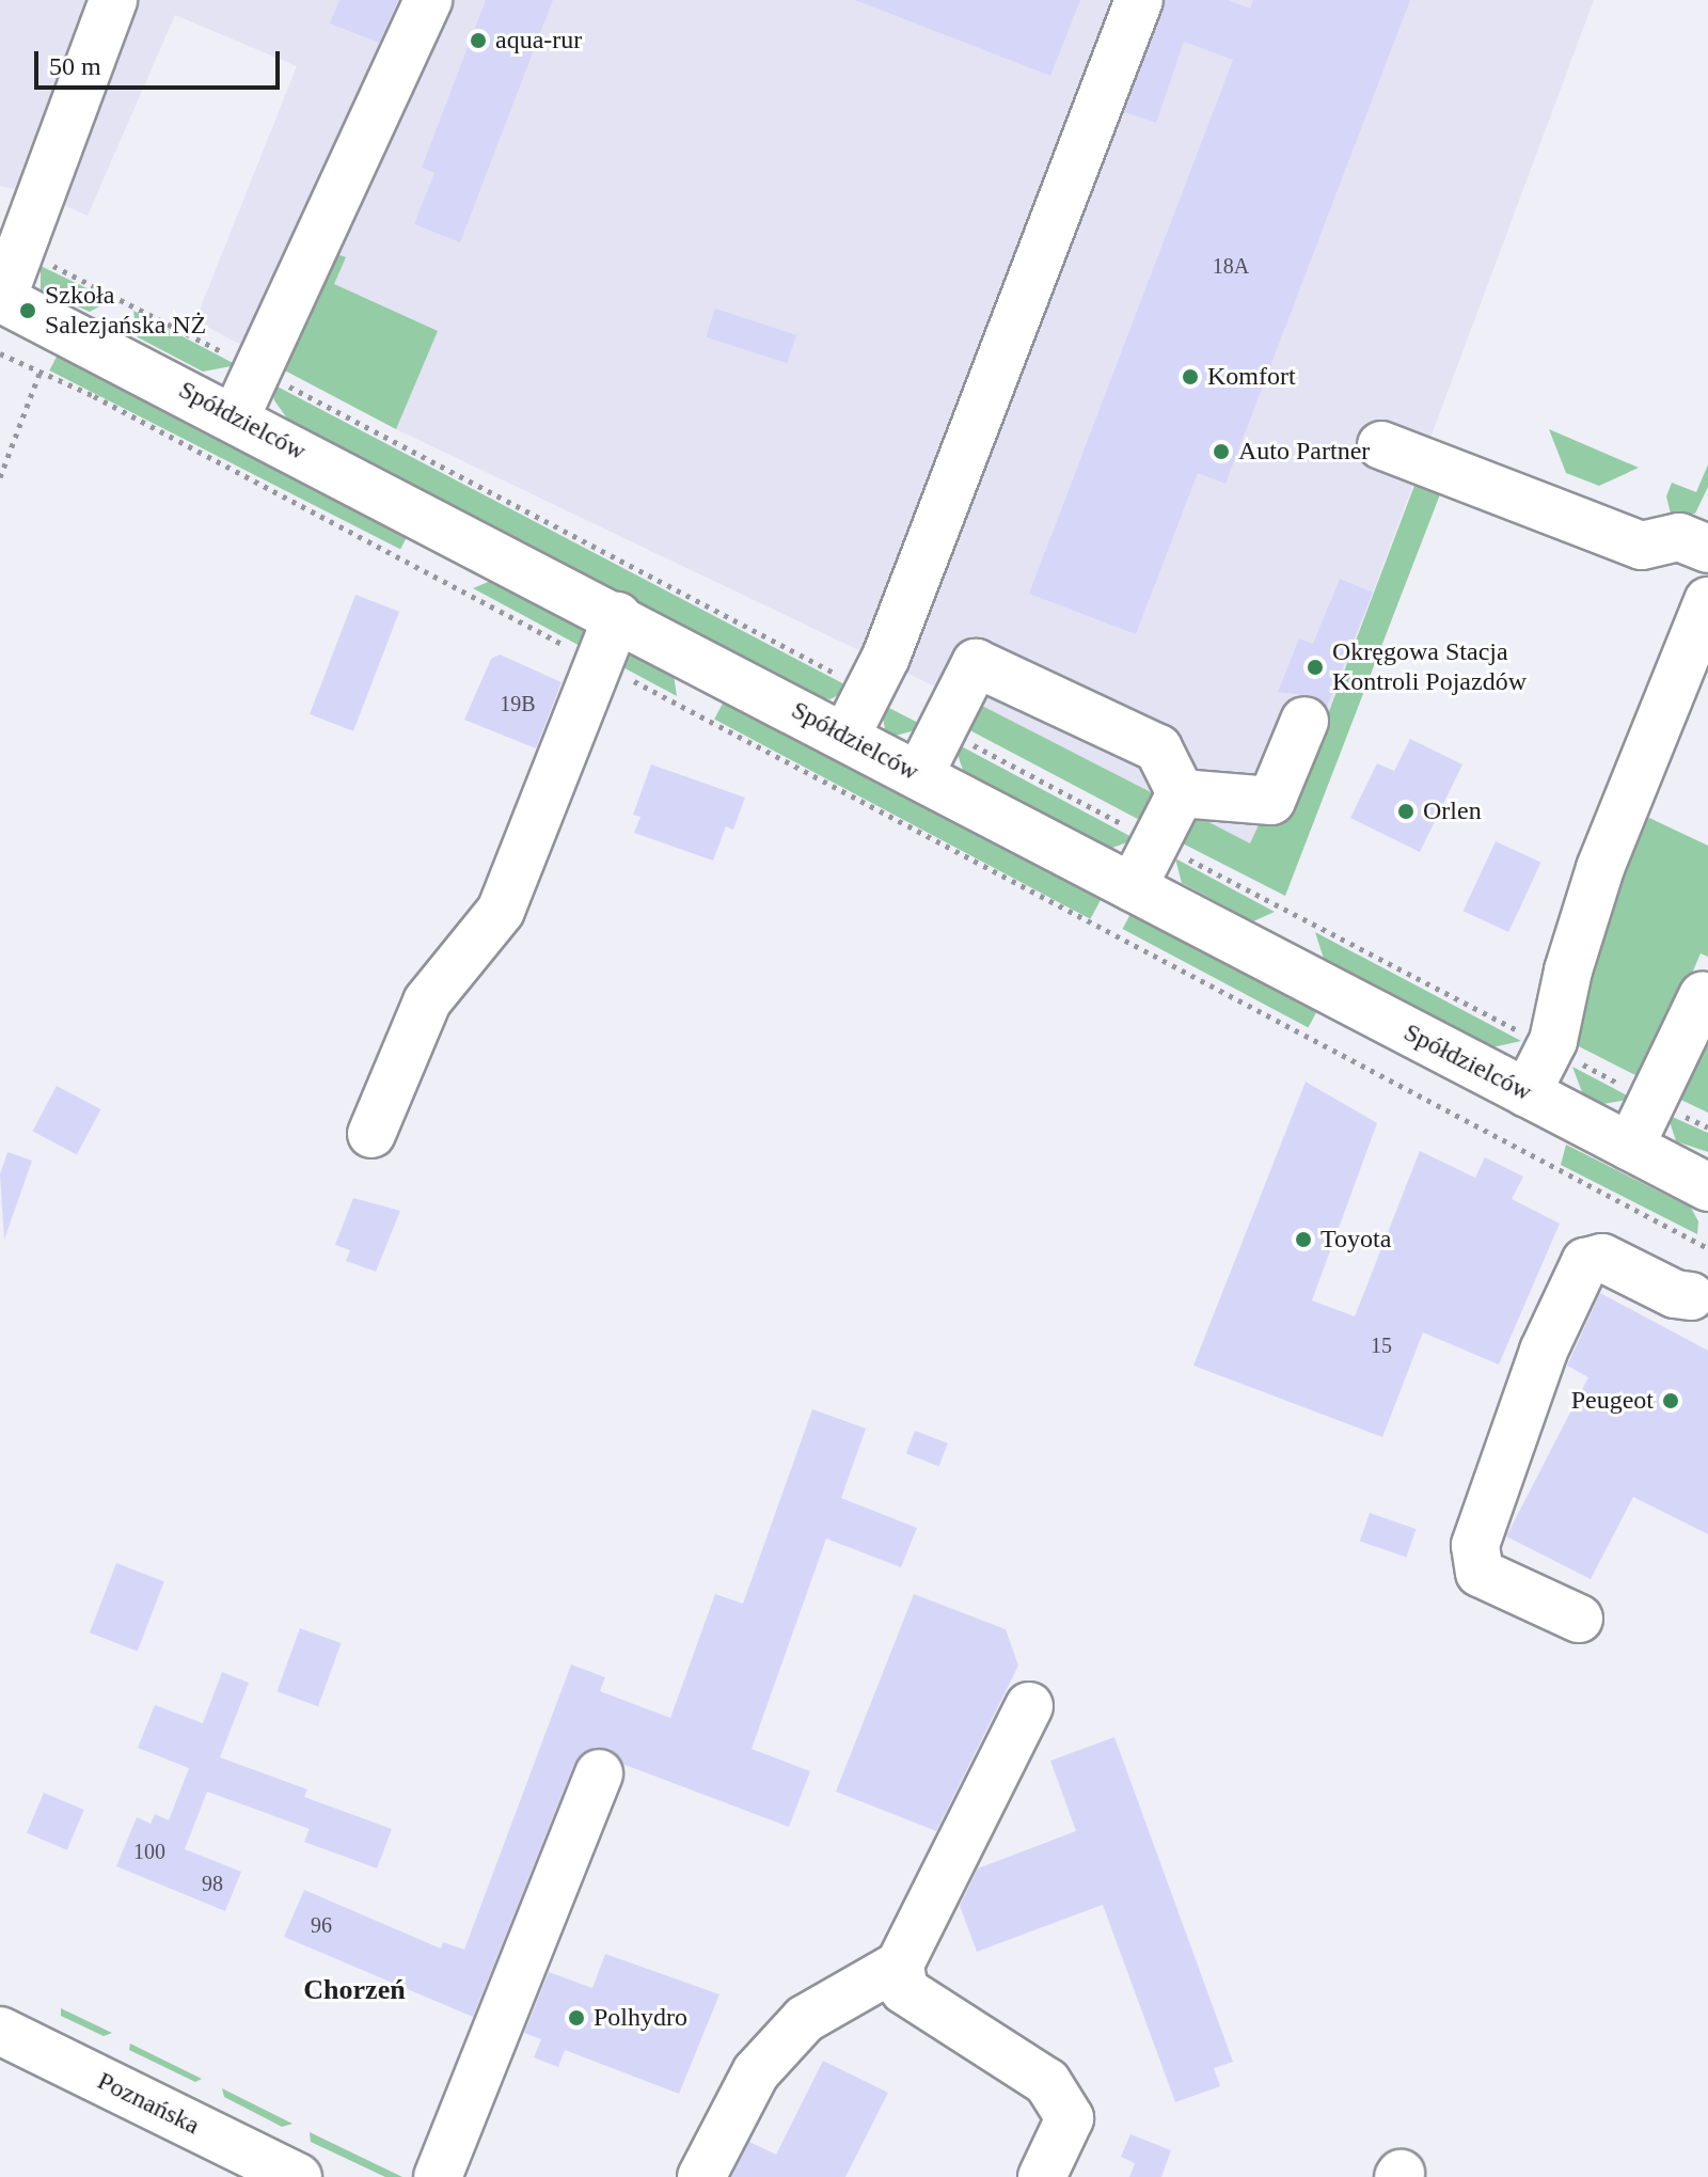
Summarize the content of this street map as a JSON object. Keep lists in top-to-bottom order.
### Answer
{
  "streets": {
    "street": ["Spółdzielców", "Poznańska"]
  },
  "districts": ["Chorzeń"],
  "places": [
    "aqua-rur",
    "Szkoła Salezjańska NŻ",
    "Komfort",
    "Auto Partner",
    "Okręgowa Stacja Kontroli Pojazdów",
    "Orlen",
    "Toyota",
    "Peugeot",
    "Polhydro"
  ],
  "house_numbers": [
    "18A",
    "19B",
    "15",
    "100",
    "98",
    "96"
  ],
  "scale_bar": "50 m"
}
